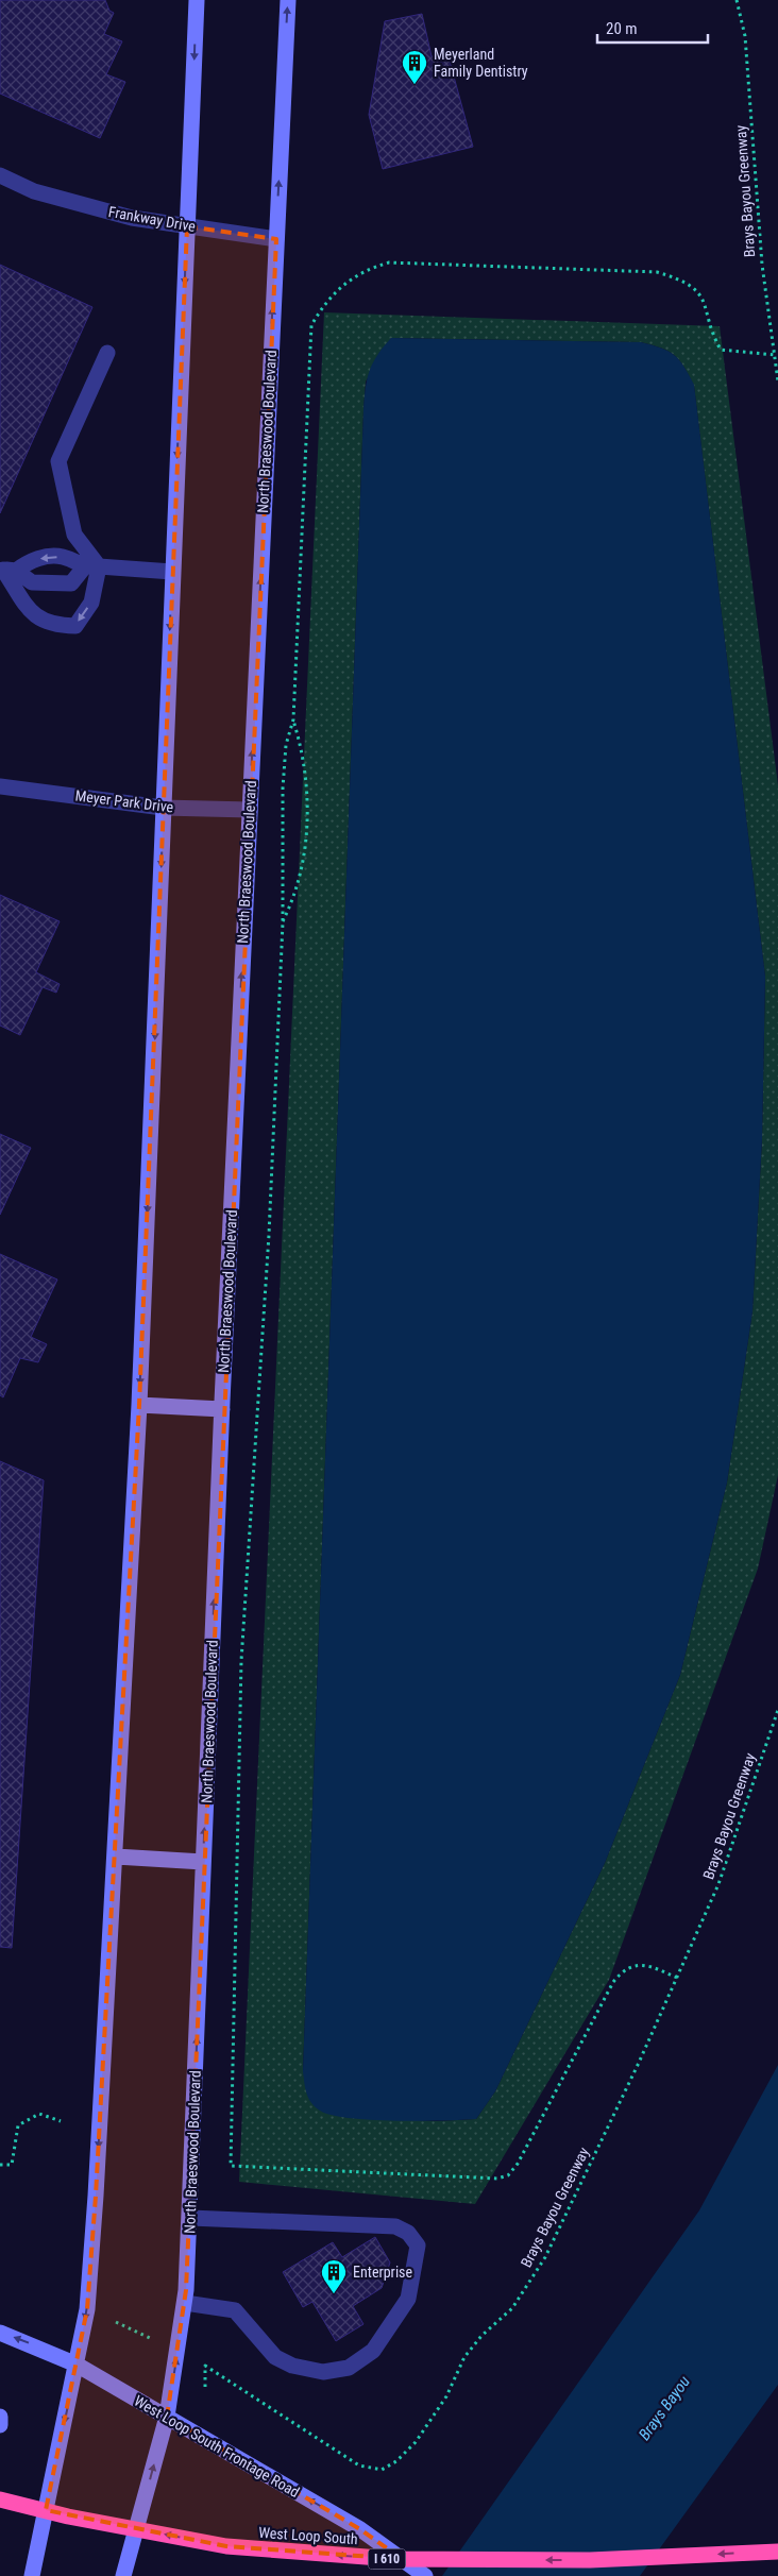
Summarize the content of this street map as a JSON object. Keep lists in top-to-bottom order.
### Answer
{
  "streets": {
    "highway": ["West Loop South", "I 610"],
    "main road": ["North Braeswood Boulevard", "West Loop South Frontage Road"],
    "street": ["Frankway Drive", "Meyer Park Drive"],
    "path": ["Brays Bayou Greenway"]
  },
  "crossings": [
    ["Frankway Drive", "North Braeswood Boulevard"],
    ["North Braeswood Boulevard", "Meyer Park Drive"],
    ["North Braeswood Boulevard", "West Loop South Frontage Road"]
  ],
  "one_way": ["West Loop South Frontage Road", "West Loop South"],
  "water": ["Brays Bayou"],
  "places": {
    "building": ["Meyerland Family Dentistry", "Enterprise"]
  },
  "scale_bar": "20 m"
}
